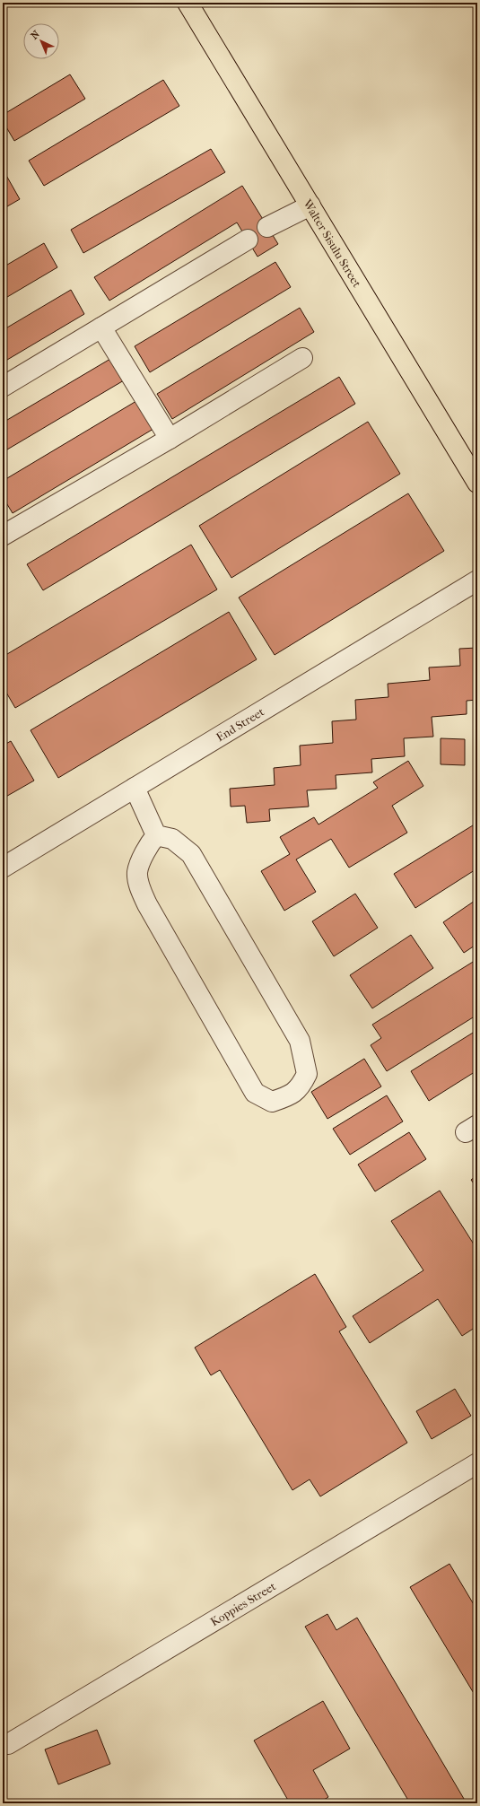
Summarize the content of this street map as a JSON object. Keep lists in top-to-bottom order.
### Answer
{
  "streets": {
    "highway": ["Walter Sisulu Street"],
    "street": ["End Street", "Koppies Street"]
  },
  "north": "top left"
}
